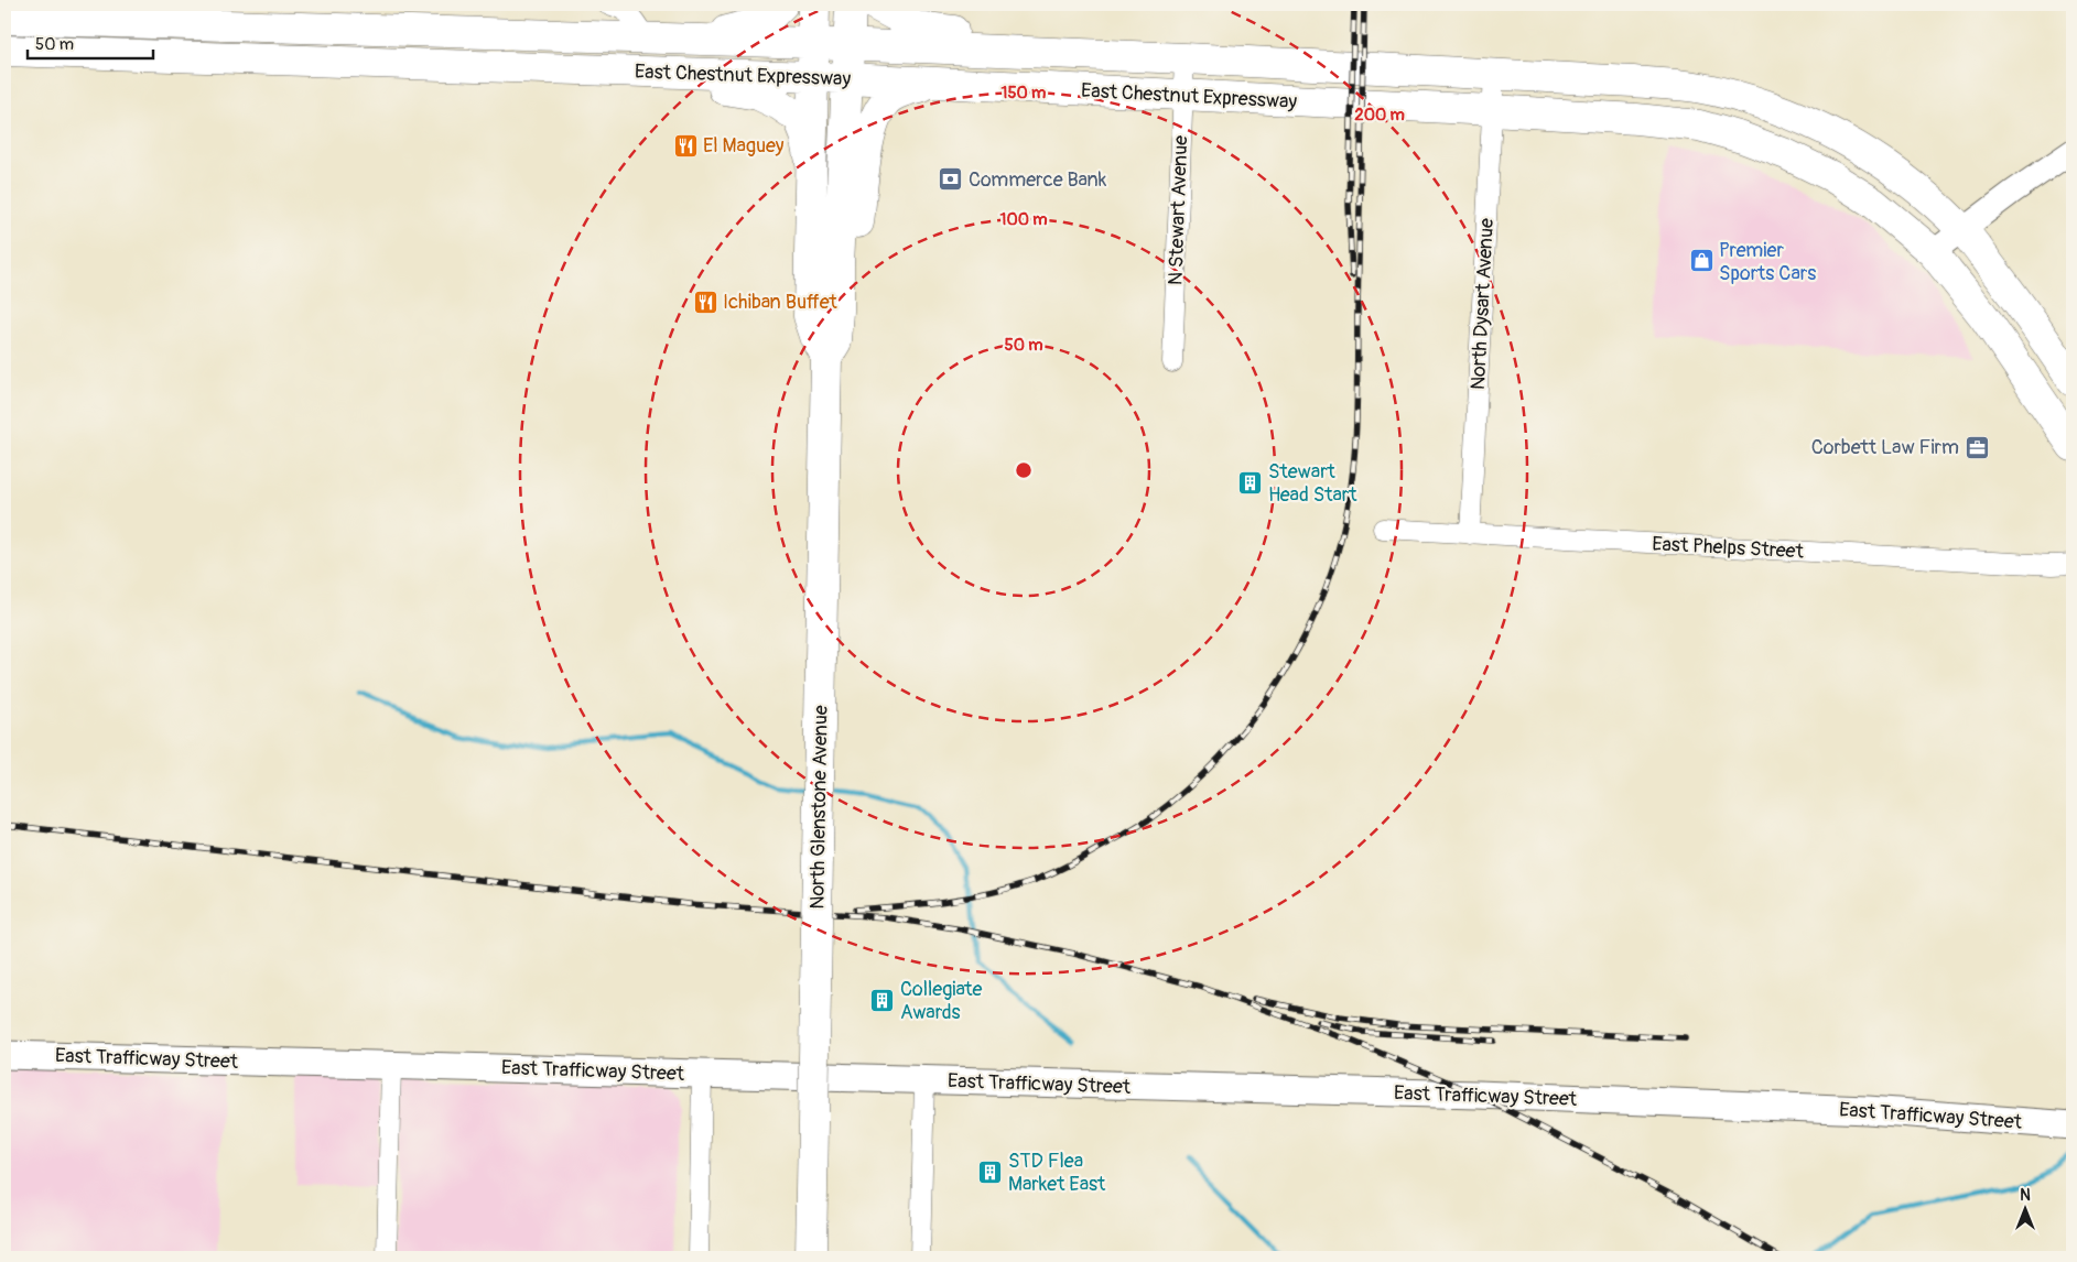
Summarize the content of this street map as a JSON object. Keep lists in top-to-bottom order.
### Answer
{
  "streets": {
    "main road": ["East Chestnut Expressway", "North Glenstone Avenue", "East Trafficway Street"],
    "street": ["N Stewart Avenue", "North Dysart Avenue", "East Phelps Street"]
  },
  "crossings": [
    ["East Chestnut Expressway", "N Stewart Avenue"],
    ["East Chestnut Expressway", "North Dysart Avenue"],
    ["East Chestnut Expressway", "North Glenstone Avenue"],
    ["North Dysart Avenue", "East Phelps Street"]
  ],
  "places": {
    "restaurant": ["El Maguey", "Ichiban Buffet"],
    "bank": ["Commerce Bank"],
    "shop": ["Premier Sports Cars"],
    "office": ["Corbett Law Firm"],
    "building": ["Stewart Head Start", "Collegiate Awards", "STD Flea Market East"]
  },
  "scale_bar": "50 m",
  "north": "top",
  "rings": [
    "150 m",
    "200 m",
    "100 m",
    "50 m"
  ]
}
